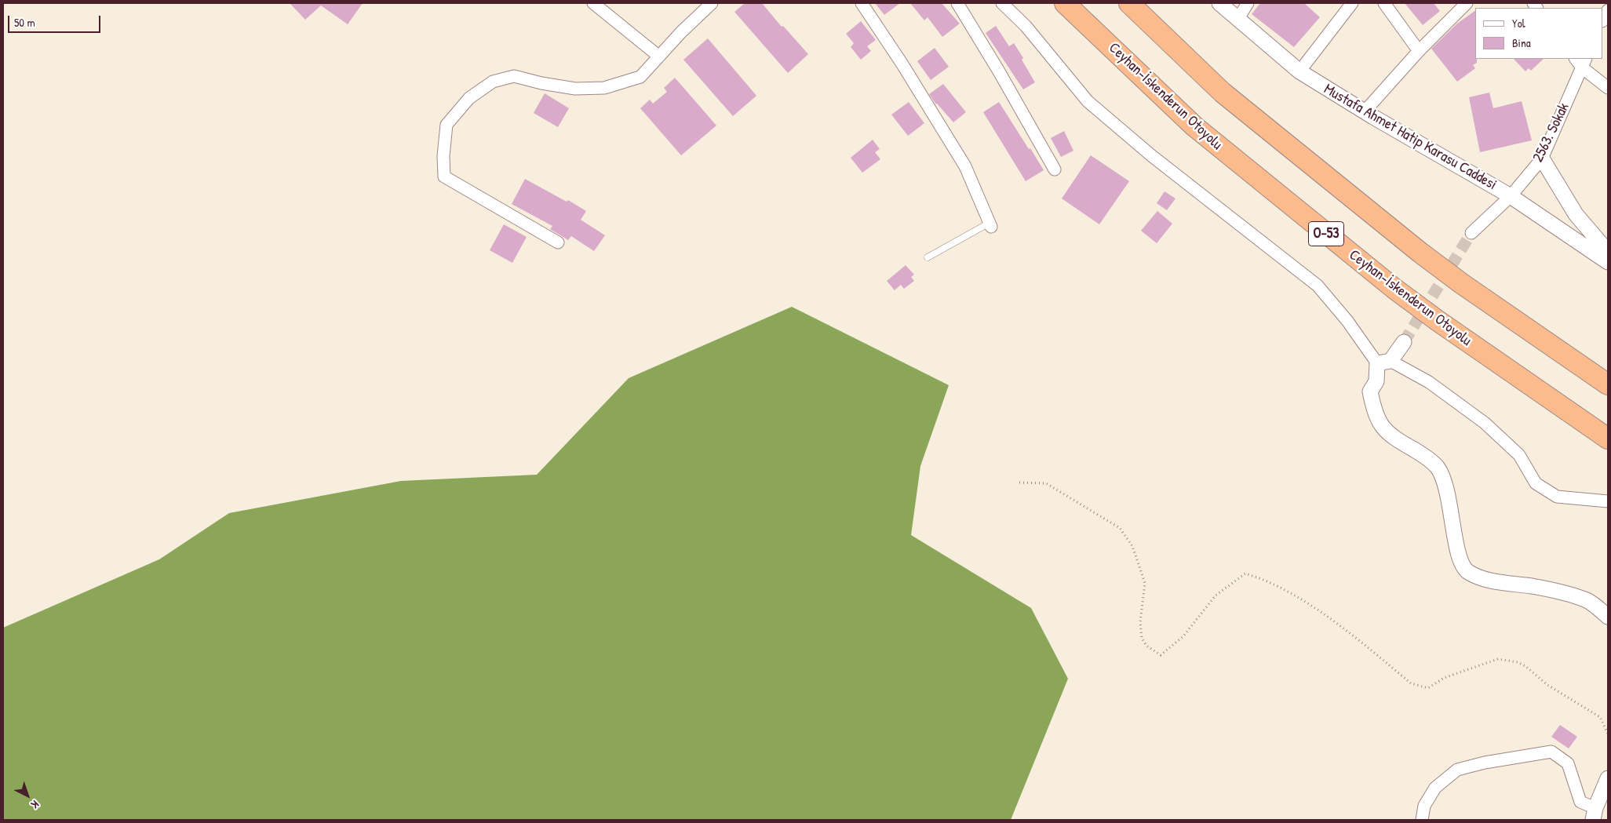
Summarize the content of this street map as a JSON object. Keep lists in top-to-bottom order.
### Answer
{
  "streets": {
    "highway": ["Ceyhan-İskenderun Otoyolu", "O-53"],
    "street": ["2563. Sokak", "Mustafa Ahmet Hatip Karasu Caddesi"]
  },
  "crossings": [
    ["2563. Sokak", "Mustafa Ahmet Hatip Karasu Caddesi"]
  ],
  "legend": ["Yol", "Bina"],
  "scale_bar": "50 m",
  "north": "bottom right"
}
